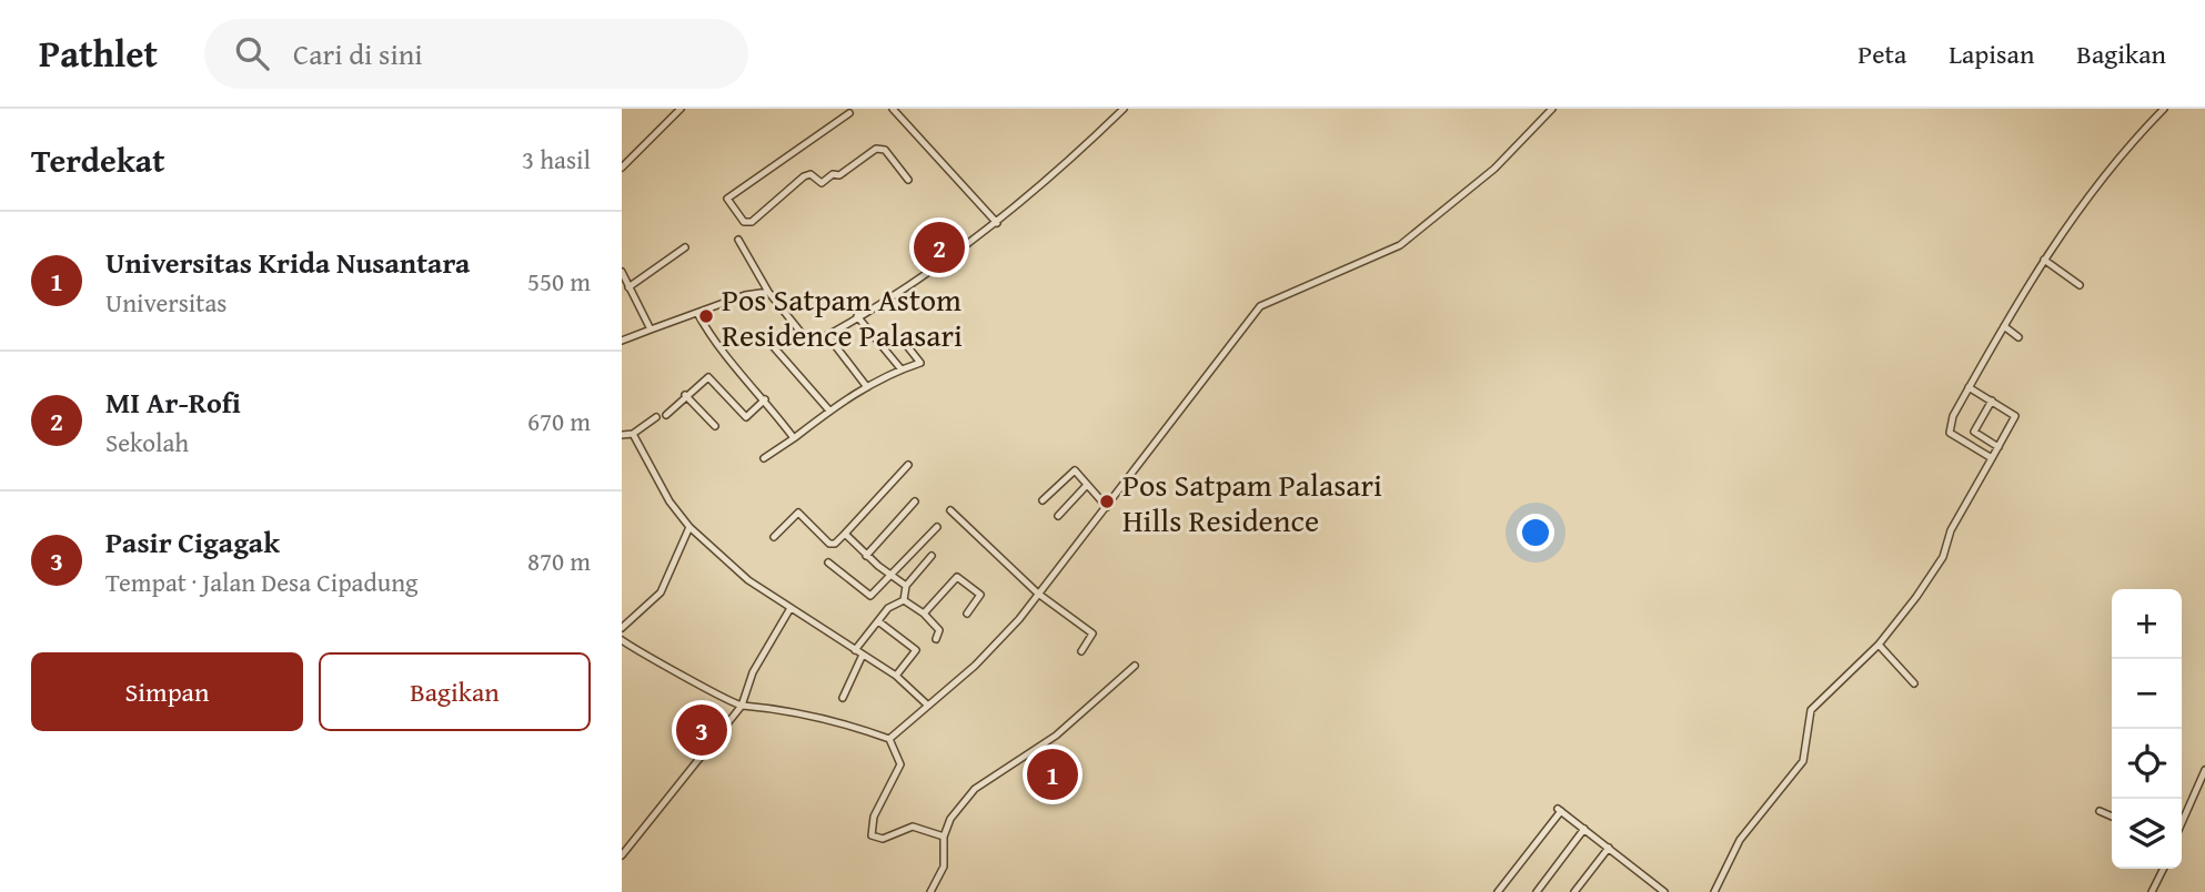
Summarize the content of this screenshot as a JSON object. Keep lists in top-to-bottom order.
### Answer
{
  "places": ["Pos Satpam Astom Residence Palasari", "Pos Satpam Palasari Hills Residence"],
  "page": {
    "header": "Pathlet",
    "search": "Cari di sini",
    "nav": ["Peta", "Lapisan", "Bagikan"],
    "heading": ["Terdekat", "3 hasil"],
    "list": [
      {
        "mark": "1",
        "name": "Universitas Krida Nusantara",
        "note": "Universitas",
        "value": "550 m"
      },
      {
        "mark": "2",
        "name": "MI Ar-Rofi",
        "note": "Sekolah",
        "value": "670 m"
      },
      {
        "mark": "3",
        "name": "Pasir Cigagak",
        "note": "Tempat · Jalan Desa Cipadung",
        "value": "870 m"
      }
    ],
    "pins": ["2", "3", "1"],
    "map_buttons": ["+", "−"],
    "buttons": ["Simpan", "Bagikan"]
  }
}
